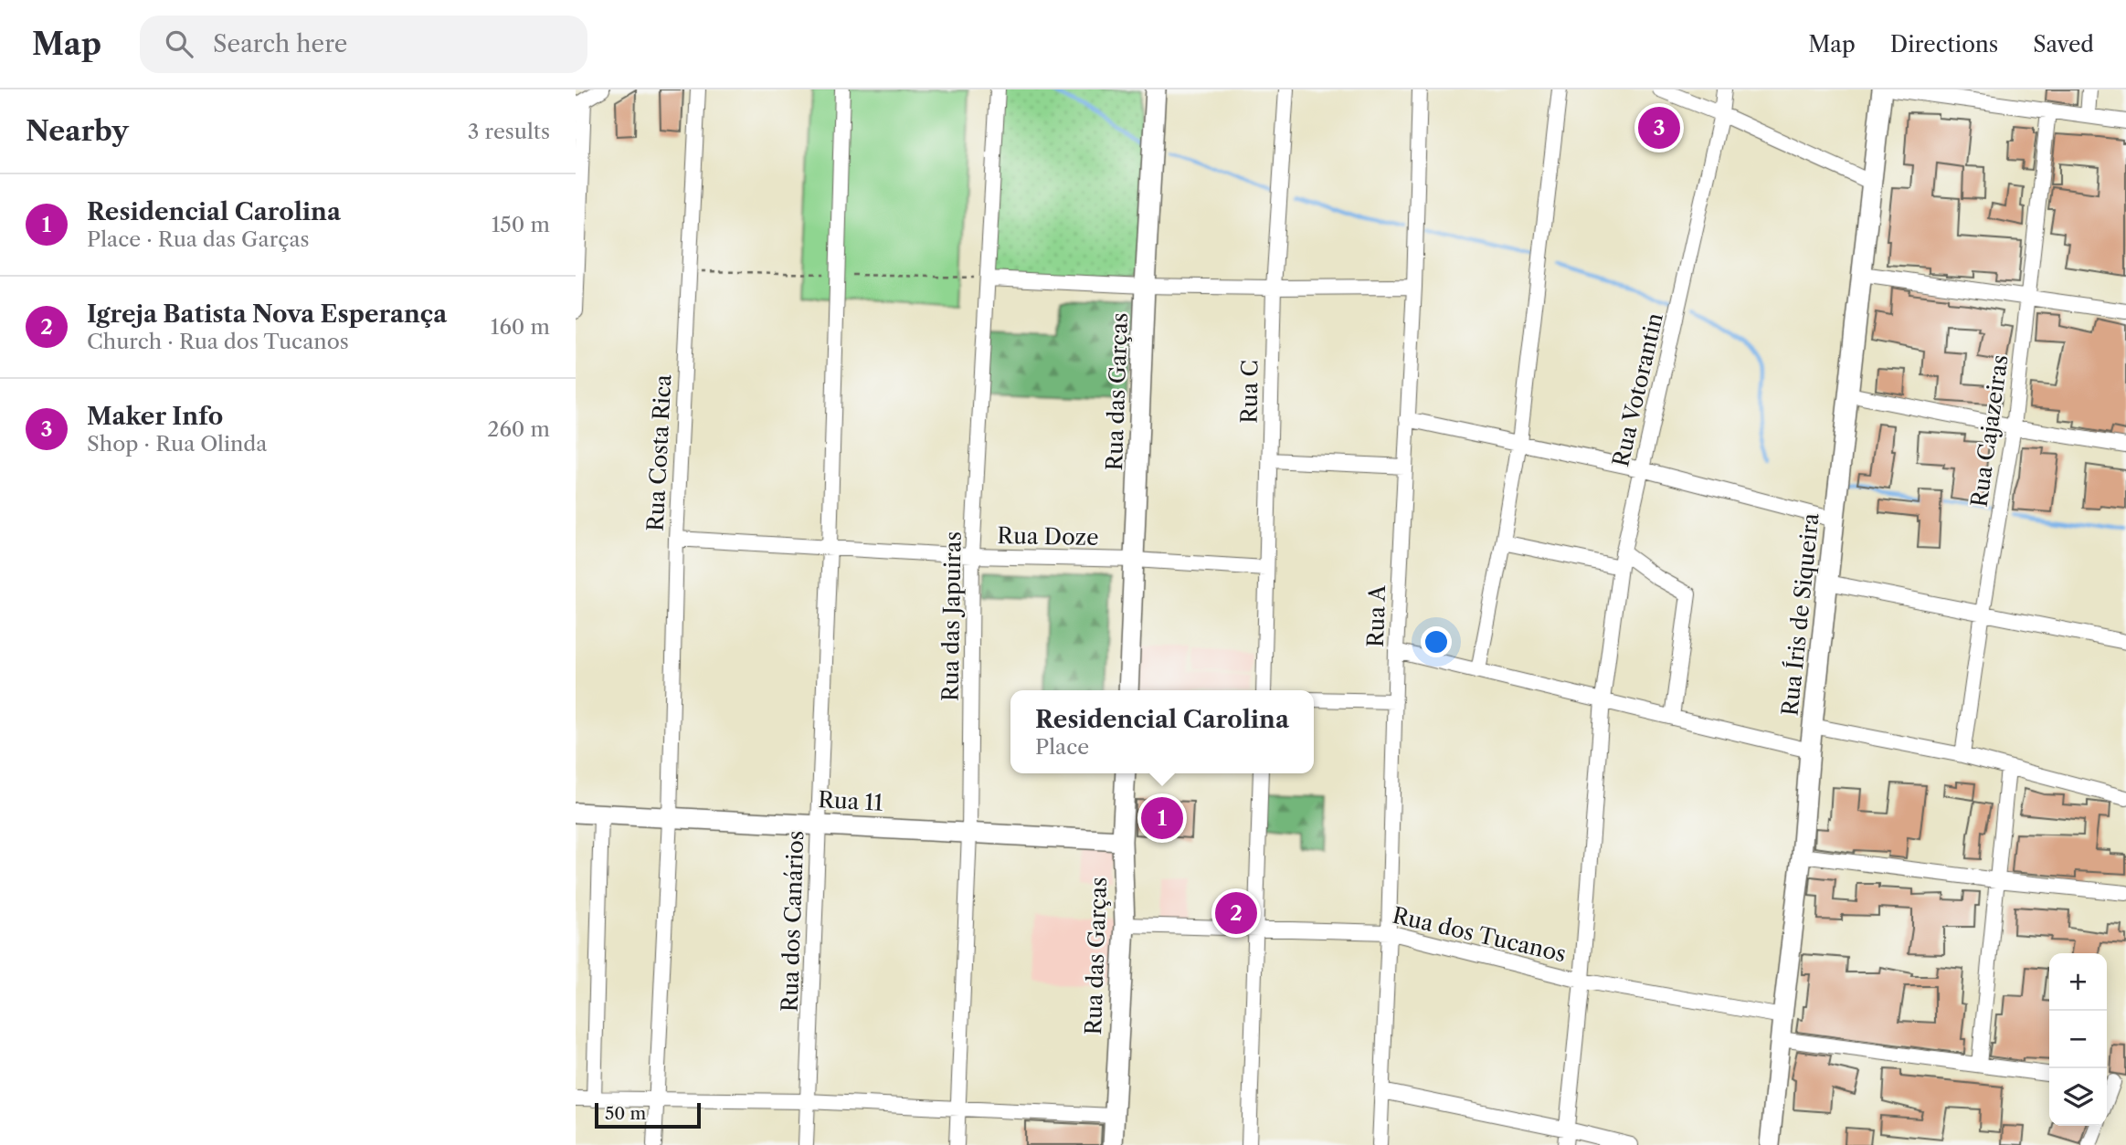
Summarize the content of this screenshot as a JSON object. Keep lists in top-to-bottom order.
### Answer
{
  "streets": {
    "street": [
      "Rua Votorantin",
      "Rua das Garças",
      "Rua C",
      "Rua Cajazeiras",
      "Rua Costa Rica",
      "Rua Doze",
      "Rua Íris de Siqueira",
      "Rua das Japuiras",
      "Rua A",
      "Rua 11",
      "Rua dos Canários",
      "Rua dos Tucanos"
    ]
  },
  "crossings": [
    ["Rua Votorantin", "Rua dos Tucanos"],
    ["Rua das Garças", "Rua Doze"],
    ["Rua das Garças", "Rua 11"],
    ["Rua das Garças", "Rua dos Tucanos"],
    ["Rua C", "Rua Doze"],
    ["Rua Costa Rica", "Rua Doze"],
    ["Rua Costa Rica", "Rua 11"],
    ["Rua Doze", "Rua das Japuiras"],
    ["Rua Doze", "Rua dos Canários"],
    ["Rua Íris de Siqueira", "Rua dos Tucanos"],
    ["Rua das Japuiras", "Rua 11"],
    ["Rua A", "Rua dos Tucanos"],
    ["Rua 11", "Rua dos Canários"]
  ],
  "scale_bar": "50 m",
  "page": {
    "header": "Map",
    "search": "Search here",
    "nav": ["Map", "Directions", "Saved"],
    "heading": ["Nearby", "3 results"],
    "pins": ["3", "1", "2"],
    "list": [
      {
        "mark": "1",
        "name": "Residencial Carolina",
        "note": "Place · Rua das Garças",
        "value": "150 m"
      },
      {
        "mark": "2",
        "name": "Igreja Batista Nova Esperança",
        "note": "Church · Rua dos Tucanos",
        "value": "160 m"
      },
      {
        "mark": "3",
        "name": "Maker Info",
        "note": "Shop · Rua Olinda",
        "value": "260 m"
      }
    ],
    "popup": ["Residencial Carolina", "Place"],
    "map_buttons": ["+", "−"],
    "scale": "50 m"
  }
}
